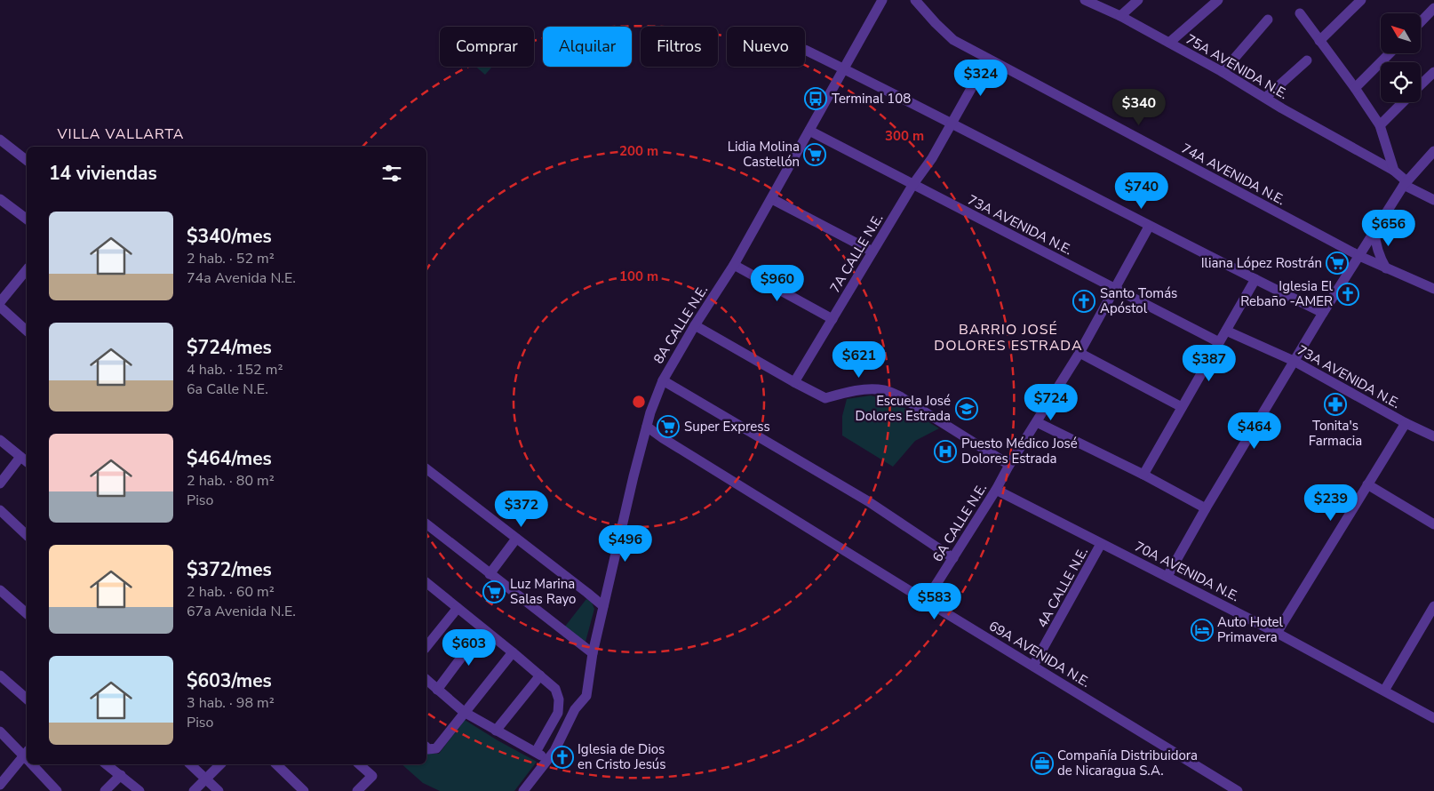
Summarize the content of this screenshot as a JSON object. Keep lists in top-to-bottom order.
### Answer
{
  "streets": {
    "street": [
      "75A AVENIDA N.E.",
      "74A AVENIDA N.E.",
      "73A AVENIDA N.E.",
      "7A CALLE N.E.",
      "8A CALLE N.E.",
      "6A CALLE N.E.",
      "70A AVENIDA N.E.",
      "4A CALLE N.E.",
      "69A AVENIDA N.E."
    ]
  },
  "crossings": [
    ["73A AVENIDA N.E.", "7A CALLE N.E."],
    ["73A AVENIDA N.E.", "8A CALLE N.E."],
    ["73A AVENIDA N.E.", "6A CALLE N.E."],
    ["8A CALLE N.E.", "69A AVENIDA N.E."],
    ["6A CALLE N.E.", "70A AVENIDA N.E."],
    ["6A CALLE N.E.", "69A AVENIDA N.E."],
    ["70A AVENIDA N.E.", "4A CALLE N.E."],
    ["4A CALLE N.E.", "69A AVENIDA N.E."]
  ],
  "districts": ["VILLA VALLARTA", "BARRIO JOSÉ DOLORES ESTRADA"],
  "places": {
    "bus stop": ["Terminal 108"],
    "supermarket": [
      "Lidia Molina Castellón",
      "Iliana López Rostrán",
      "Super Express",
      "Luz Marina Salas Rayo"
    ],
    "church": ["Iglesia El Rebaño -AMER", "Santo Tomás Apóstol", "Iglesia de Dios en Cristo Jesús"],
    "pharmacy": ["Tonita's Farmacia"],
    "school or university": ["Escuela José Dolores Estrada"],
    "hospital": ["Puesto Médico José Dolores Estrada"],
    "hotel": ["Auto Hotel Primavera"],
    "office": ["Compañía Distribuidora de Nicaragua S.A."]
  },
  "north": "top left",
  "page": {
    "chip": [
      "Comprar",
      "Alquilar",
      "Filtros",
      "Nuevo"
    ],
    "price": [
      "$324",
      "$340",
      "$740",
      "$656",
      "$960",
      "$621",
      "$387",
      "$724",
      "$464",
      "$239",
      "$372",
      "$496",
      "$583",
      "$603"
    ],
    "heading": "14 viviendas",
    "list": [
      {
        "name": "$340/mes",
        "note": "2 hab. · 52 m² · 74a Avenida N.E."
      },
      {
        "name": "$724/mes",
        "note": "4 hab. · 152 m² · 6a Calle N.E."
      },
      {
        "name": "$464/mes",
        "note": "2 hab. · 80 m² · Piso"
      },
      {
        "name": "$372/mes",
        "note": "2 hab. · 60 m² · 67a Avenida N.E."
      },
      {
        "name": "$603/mes",
        "note": "3 hab. · 98 m² · Piso"
      }
    ]
  },
  "rings": ["300 m", "200 m", "100 m"]
}
